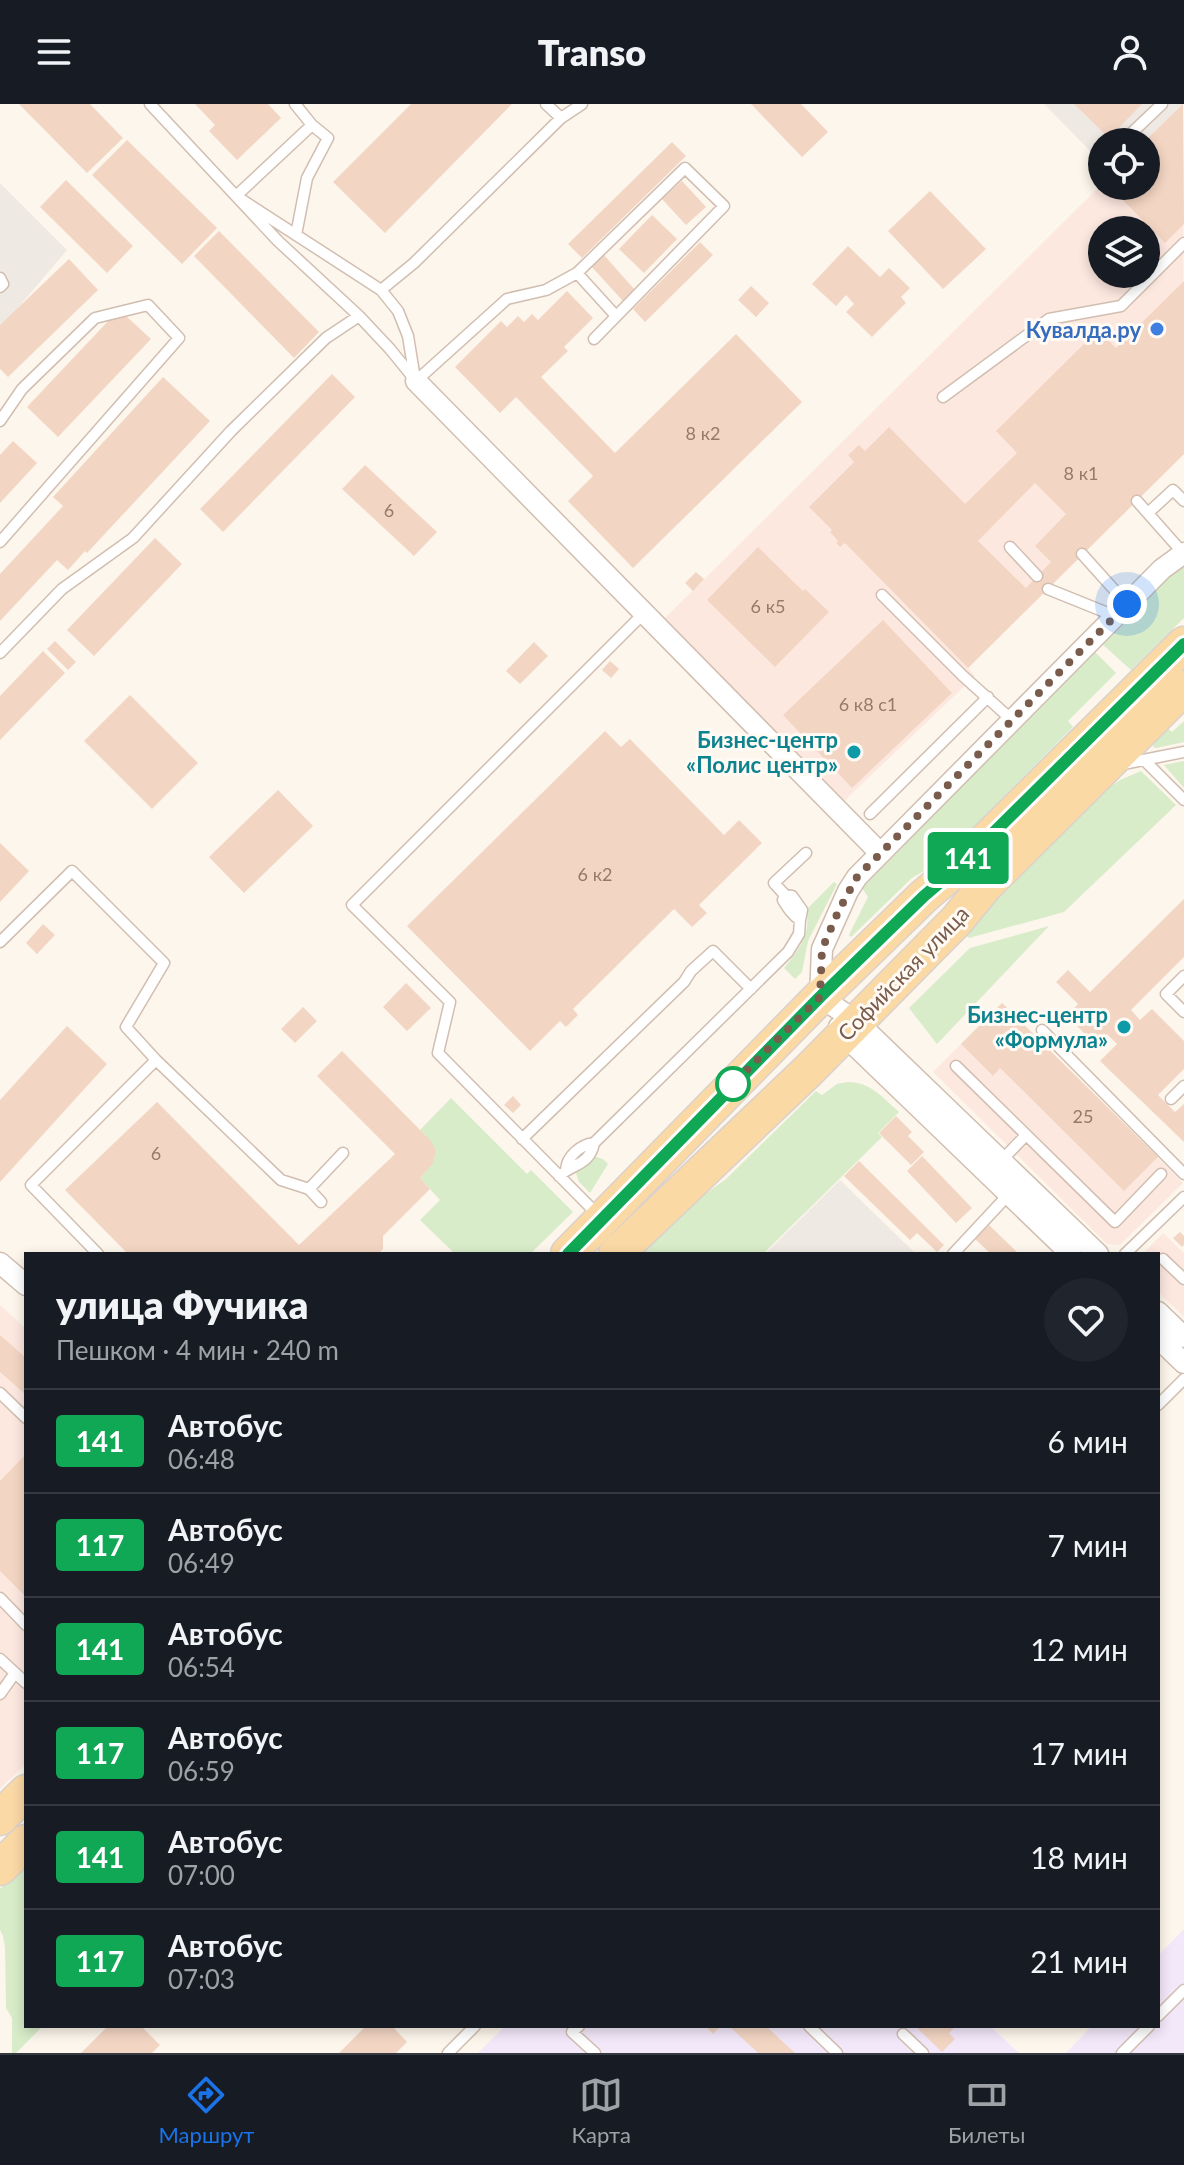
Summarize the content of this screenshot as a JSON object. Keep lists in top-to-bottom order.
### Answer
{
  "streets": {
    "main road": ["Софийская улица"]
  },
  "places": ["Кувалда.ру", "Бизнес-центр «Полис центр»", "Бизнес-центр «Формула»"],
  "lines": ["bus line 141"],
  "house_numbers": [
    "8 к2",
    "8 к1",
    "6",
    "6 к5",
    "6 к8 с1",
    "6 к2",
    "25",
    "6"
  ],
  "page": {
    "header": "Transo",
    "on_map": "141",
    "heading": ["улица Фучика", "Пешком · 4 мин · 240 m"],
    "list": [
      {
        "mark": "141",
        "name": "Автобус",
        "note": "06:48",
        "value": "6 мин"
      },
      {
        "mark": "117",
        "name": "Автобус",
        "note": "06:49",
        "value": "7 мин"
      },
      {
        "mark": "141",
        "name": "Автобус",
        "note": "06:54",
        "value": "12 мин"
      },
      {
        "mark": "117",
        "name": "Автобус",
        "note": "06:59",
        "value": "17 мин"
      },
      {
        "mark": "141",
        "name": "Автобус",
        "note": "07:00",
        "value": "18 мин"
      },
      {
        "mark": "117",
        "name": "Автобус",
        "note": "07:03",
        "value": "21 мин"
      }
    ],
    "tabs": ["Маршрут", "Карта", "Билеты"]
  }
}
